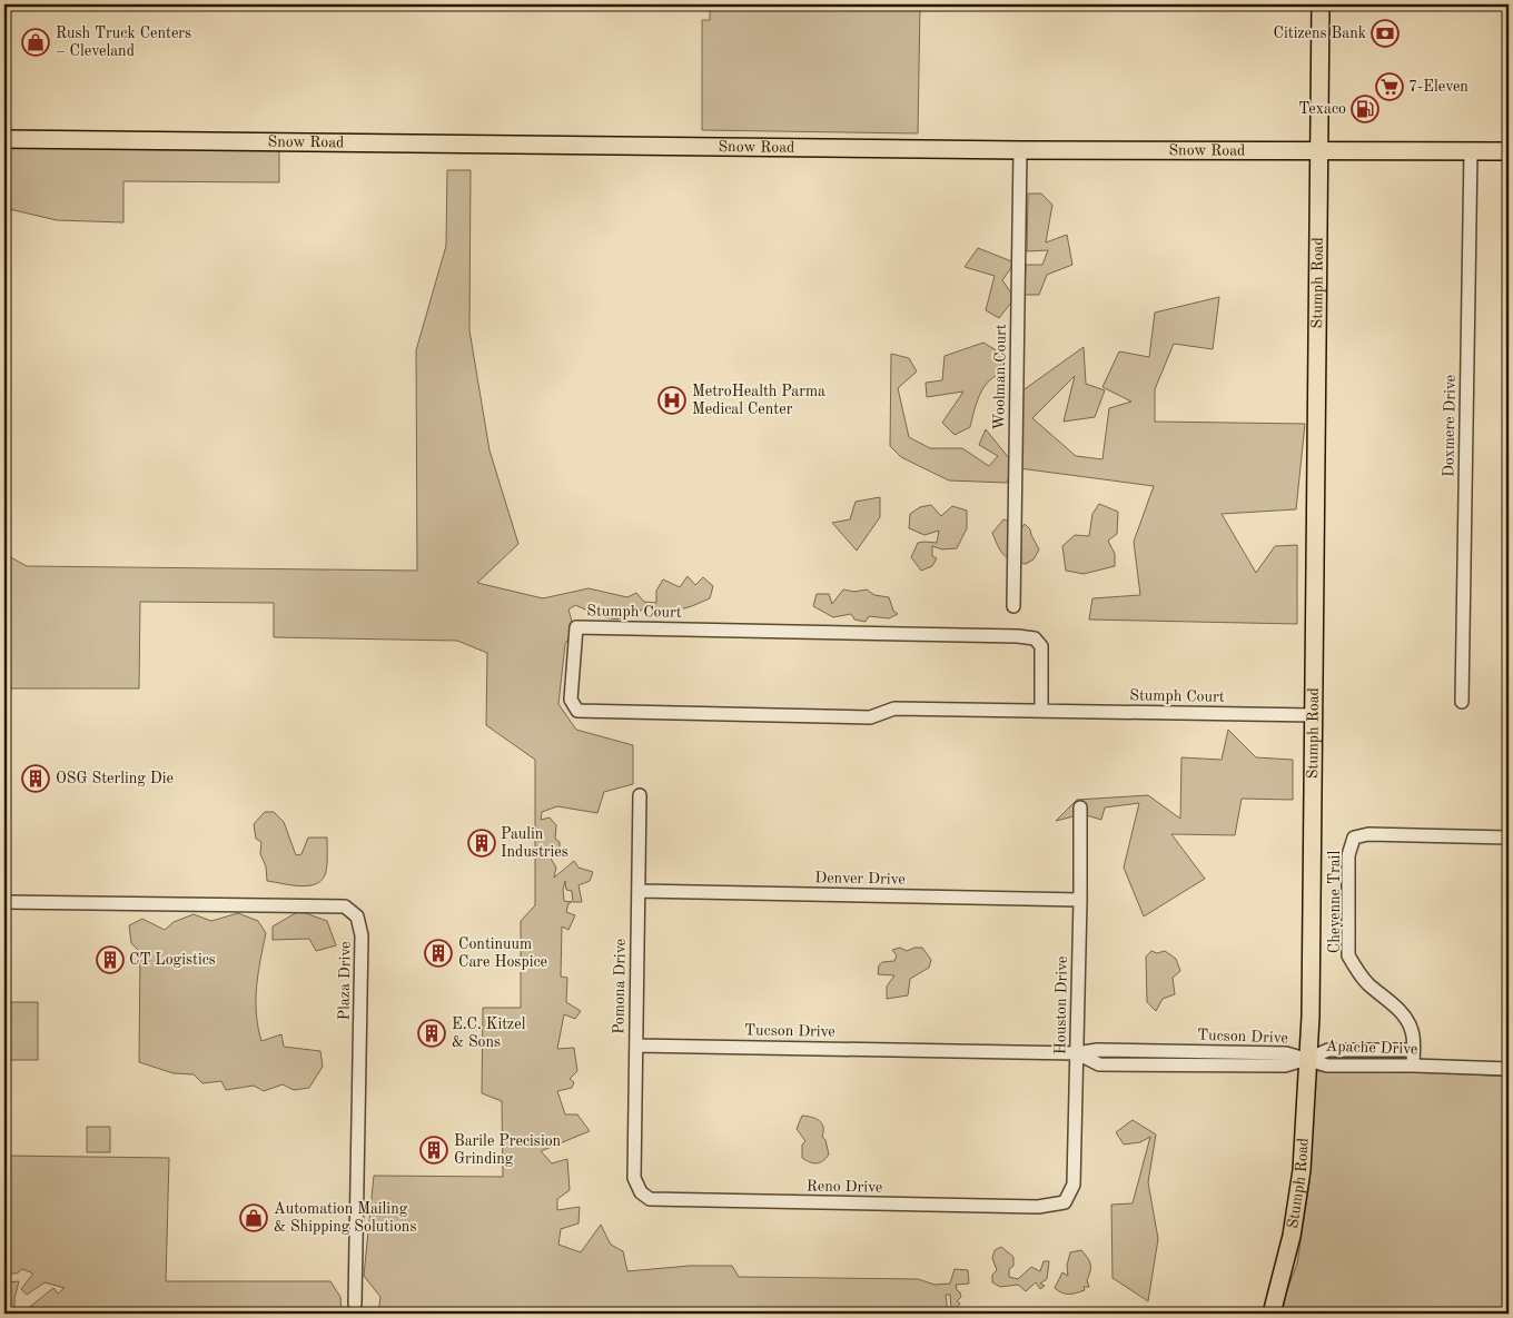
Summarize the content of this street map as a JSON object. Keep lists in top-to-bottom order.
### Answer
{
  "streets": {
    "main road": ["Snow Road", "Stumph Road"],
    "street": [
      "Woolman Court",
      "Doxmere Drive",
      "Stumph Court",
      "Denver Drive",
      "Cheyenne Trail",
      "Plaza Drive",
      "Pomona Drive",
      "Houston Drive",
      "Tucson Drive",
      "Apache Drive",
      "Reno Drive"
    ]
  },
  "crossings": [
    ["Snow Road", "Stumph Road"],
    ["Snow Road", "Woolman Court"],
    ["Snow Road", "Doxmere Drive"],
    ["Stumph Road", "Stumph Court"],
    ["Stumph Road", "Tucson Drive"],
    ["Stumph Road", "Apache Drive"],
    ["Denver Drive", "Pomona Drive"],
    ["Denver Drive", "Houston Drive"],
    ["Cheyenne Trail", "Apache Drive"],
    ["Pomona Drive", "Tucson Drive"],
    ["Pomona Drive", "Reno Drive"],
    ["Houston Drive", "Tucson Drive"],
    ["Houston Drive", "Reno Drive"],
    ["Tucson Drive", "Apache Drive"]
  ],
  "places": {
    "bank": ["Citizens Bank"],
    "shop": ["Rush Truck Centers – Cleveland", "Automation Mailing & Shipping Solutions"],
    "supermarket": ["7-Eleven"],
    "fuel station": ["Texaco"],
    "hospital": ["MetroHealth Parma Medical Center"],
    "building": [
      "OSG Sterling Die",
      "Paulin Industries",
      "Continuum Care Hospice",
      "CT Logistics",
      "E.C. Kitzel & Sons",
      "Barile Precision Grinding"
    ]
  }
}
